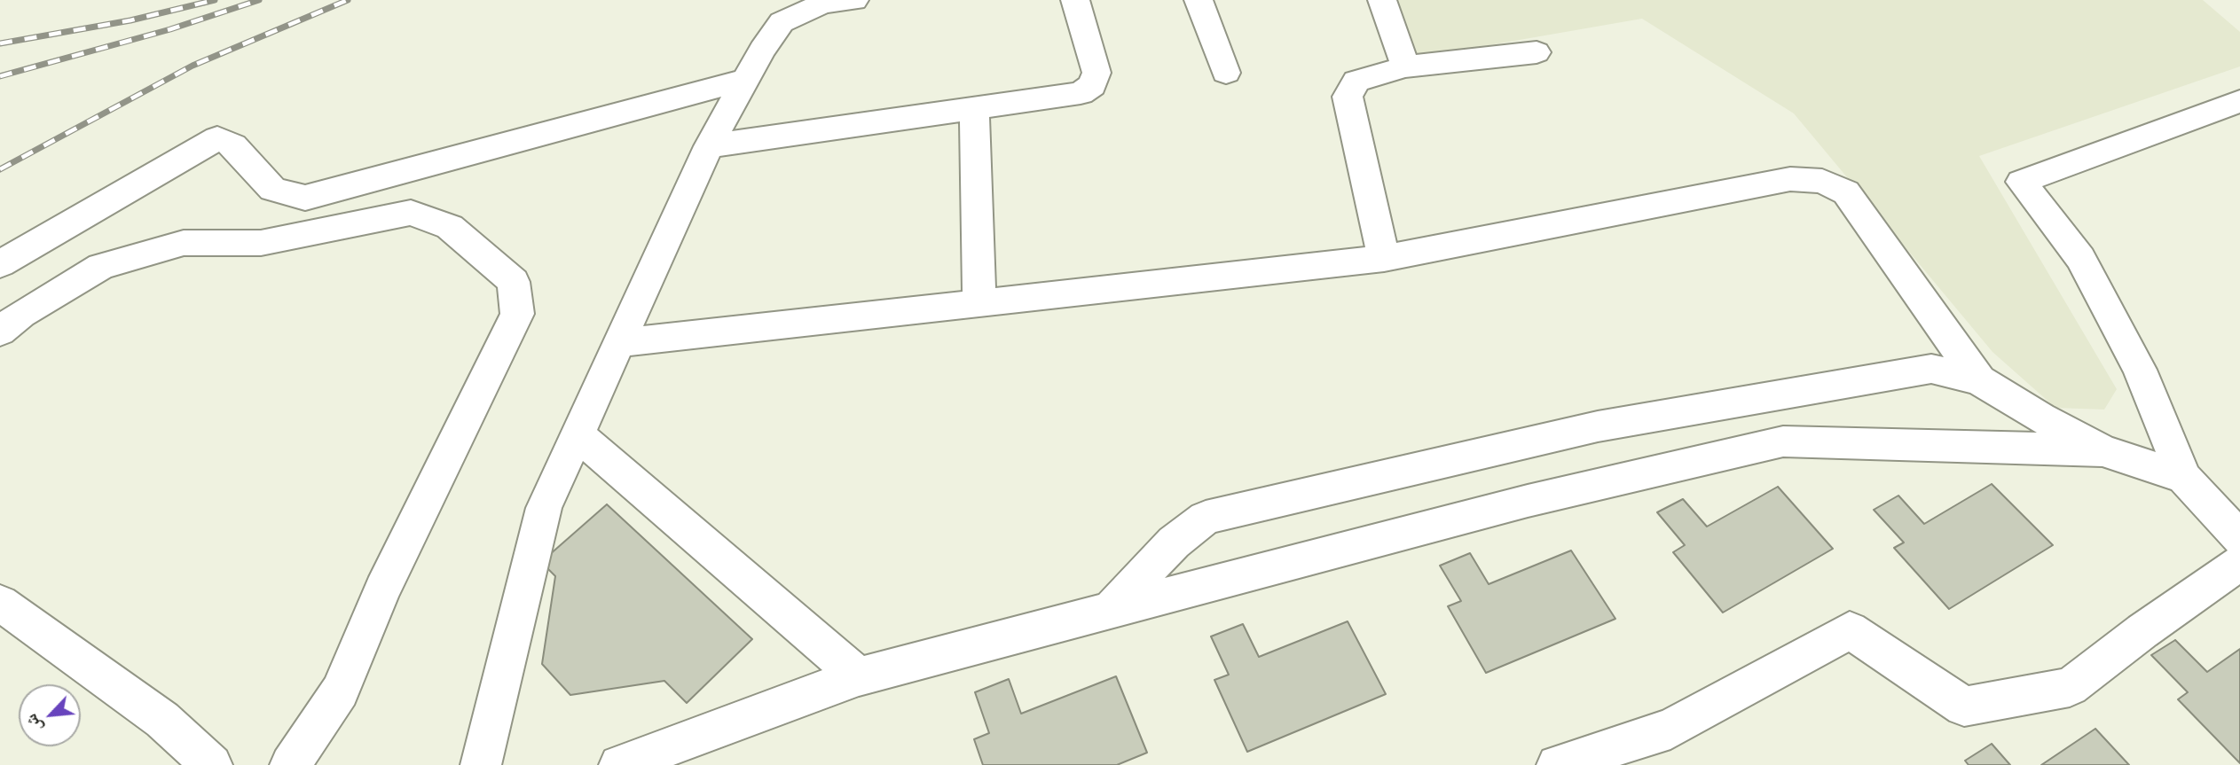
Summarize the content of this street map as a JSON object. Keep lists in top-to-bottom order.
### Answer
{
  "north": "bottom left"
}
